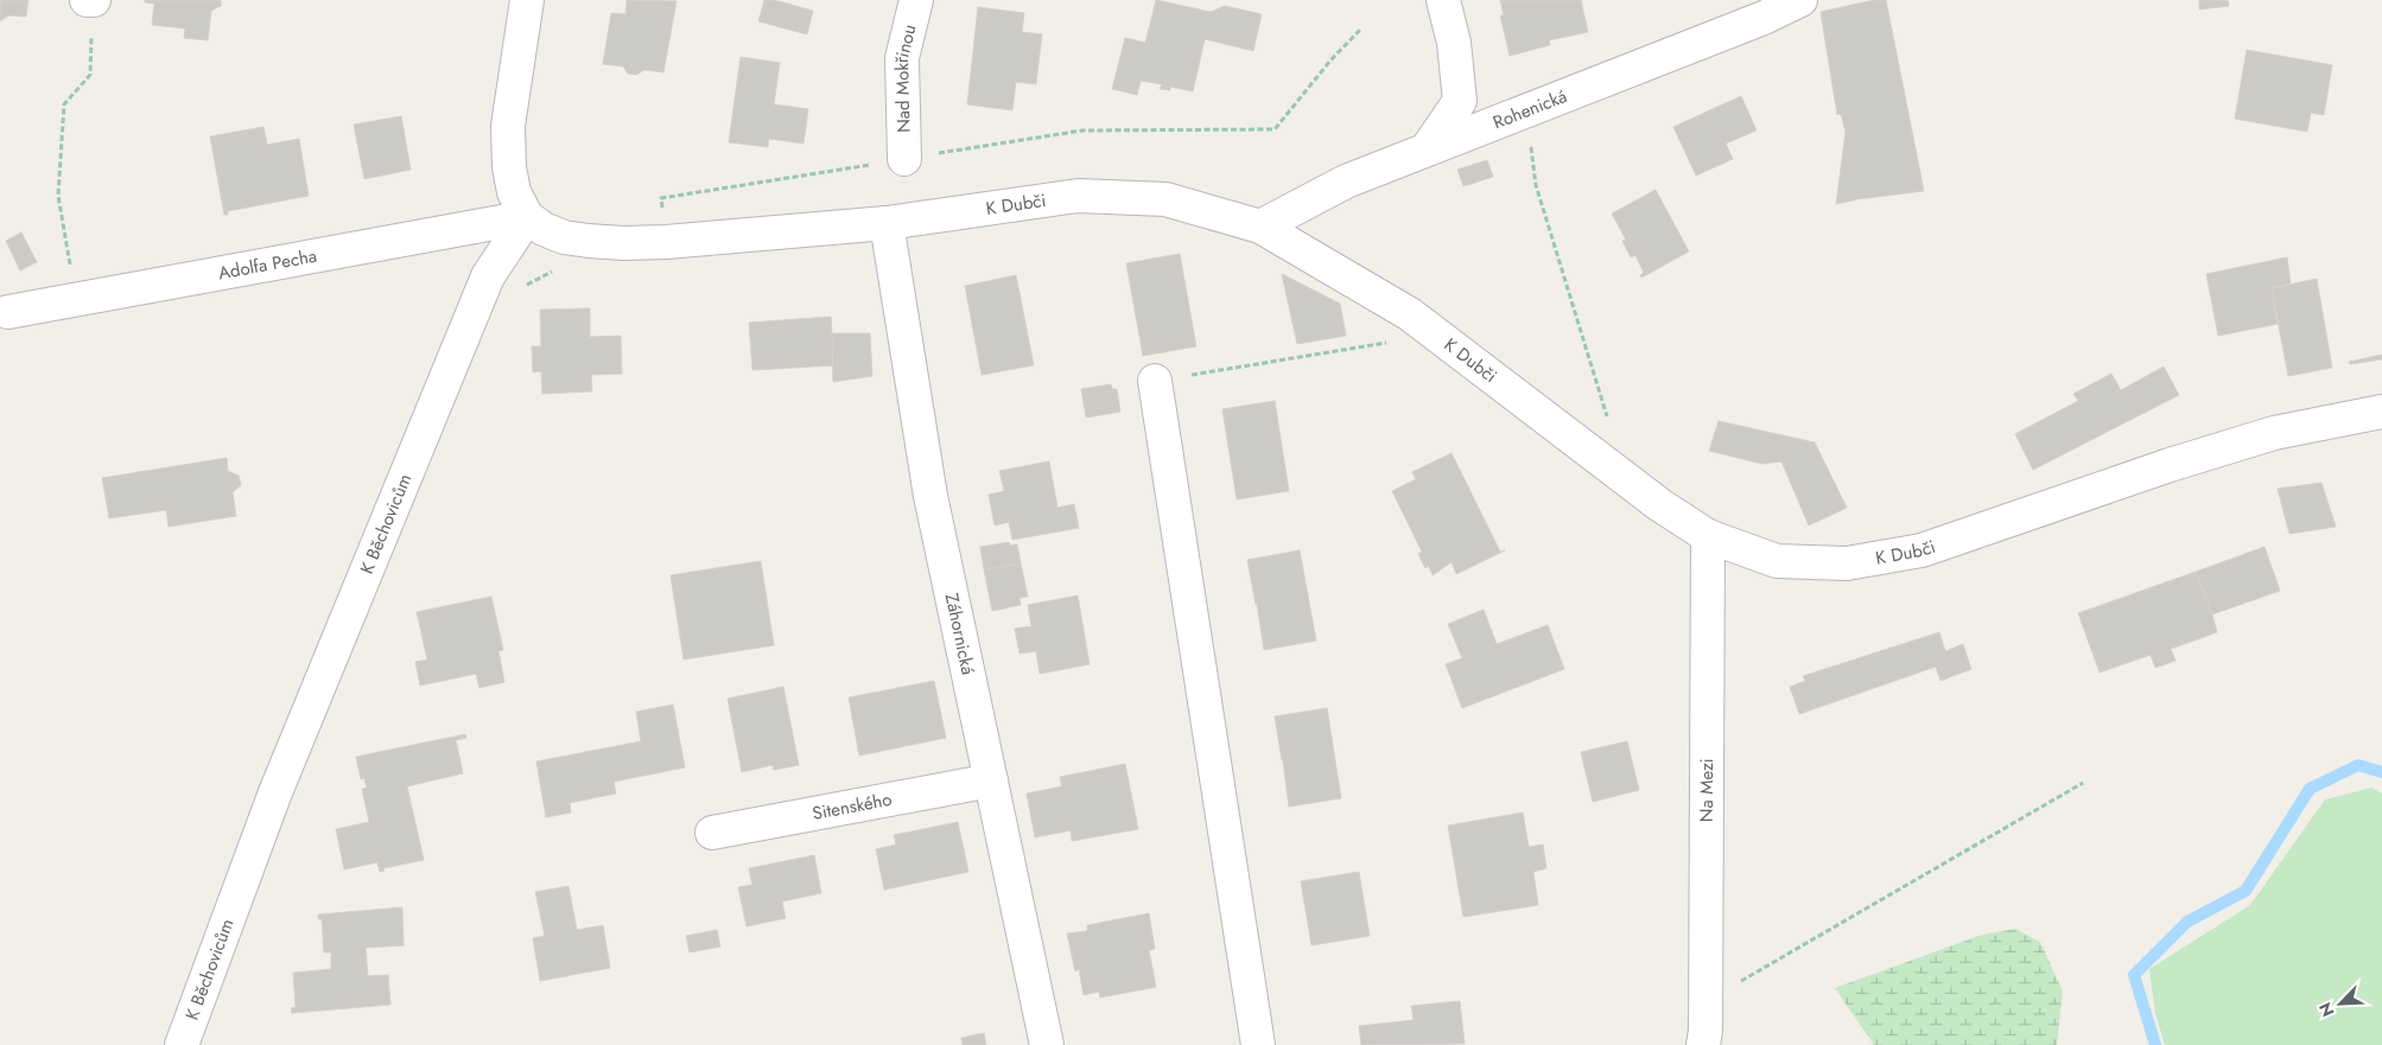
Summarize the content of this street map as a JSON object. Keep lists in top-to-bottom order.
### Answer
{
  "streets": {
    "street": [
      "Nad Mokřinou",
      "Rohenická",
      "K Dubči",
      "Adolfa Pecha",
      "K Běchovicům",
      "Záhornická",
      "Na Mezi",
      "Sitenského"
    ]
  },
  "crossings": [
    ["Rohenická", "K Dubči"],
    ["K Dubči", "Adolfa Pecha"],
    ["K Dubči", "K Běchovicům"],
    ["K Dubči", "Záhornická"],
    ["K Dubči", "Na Mezi"],
    ["Adolfa Pecha", "K Běchovicům"],
    ["Záhornická", "Sitenského"]
  ],
  "north": "bottom left"
}
